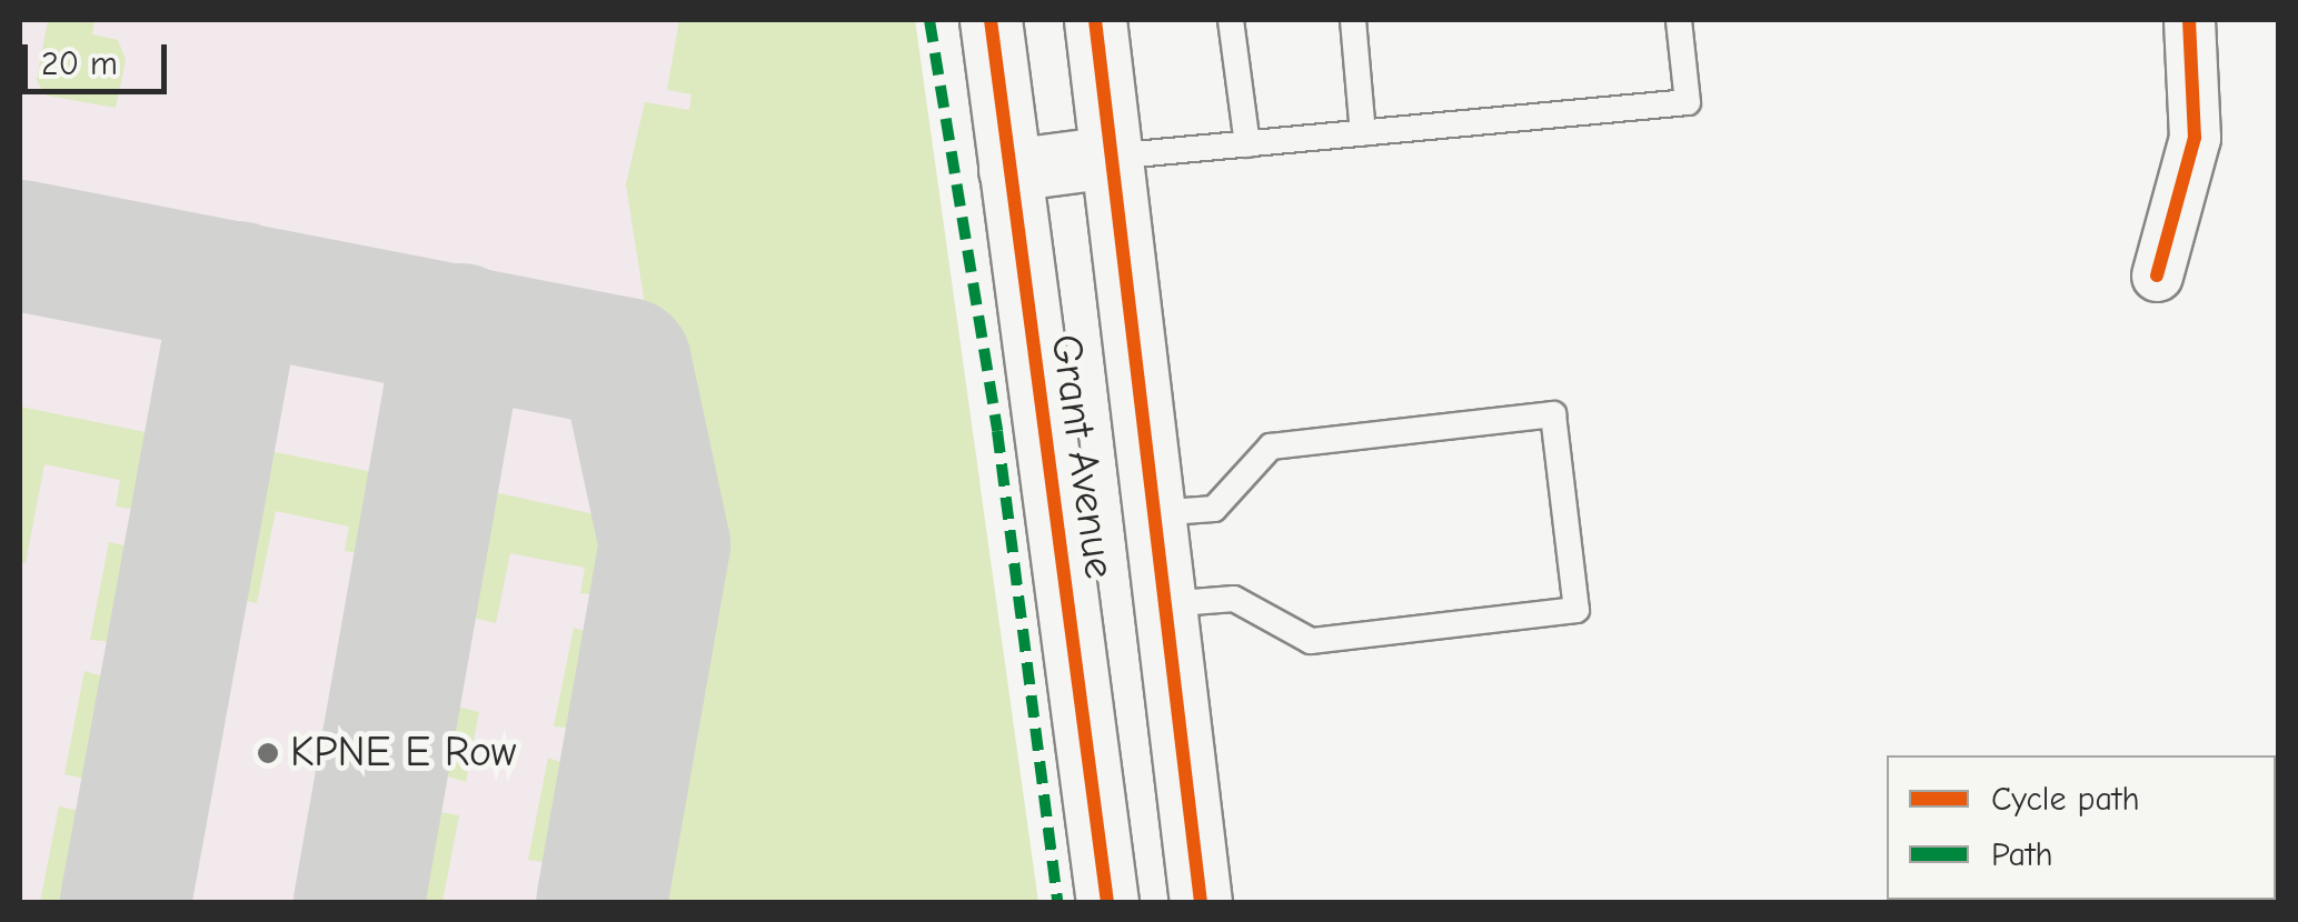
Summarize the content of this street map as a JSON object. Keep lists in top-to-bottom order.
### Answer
{
  "streets": {
    "main road": ["Grant Avenue"]
  },
  "places": ["KPNE E Row"],
  "legend": ["Cycle path", "Path"],
  "scale_bar": "20 m"
}
